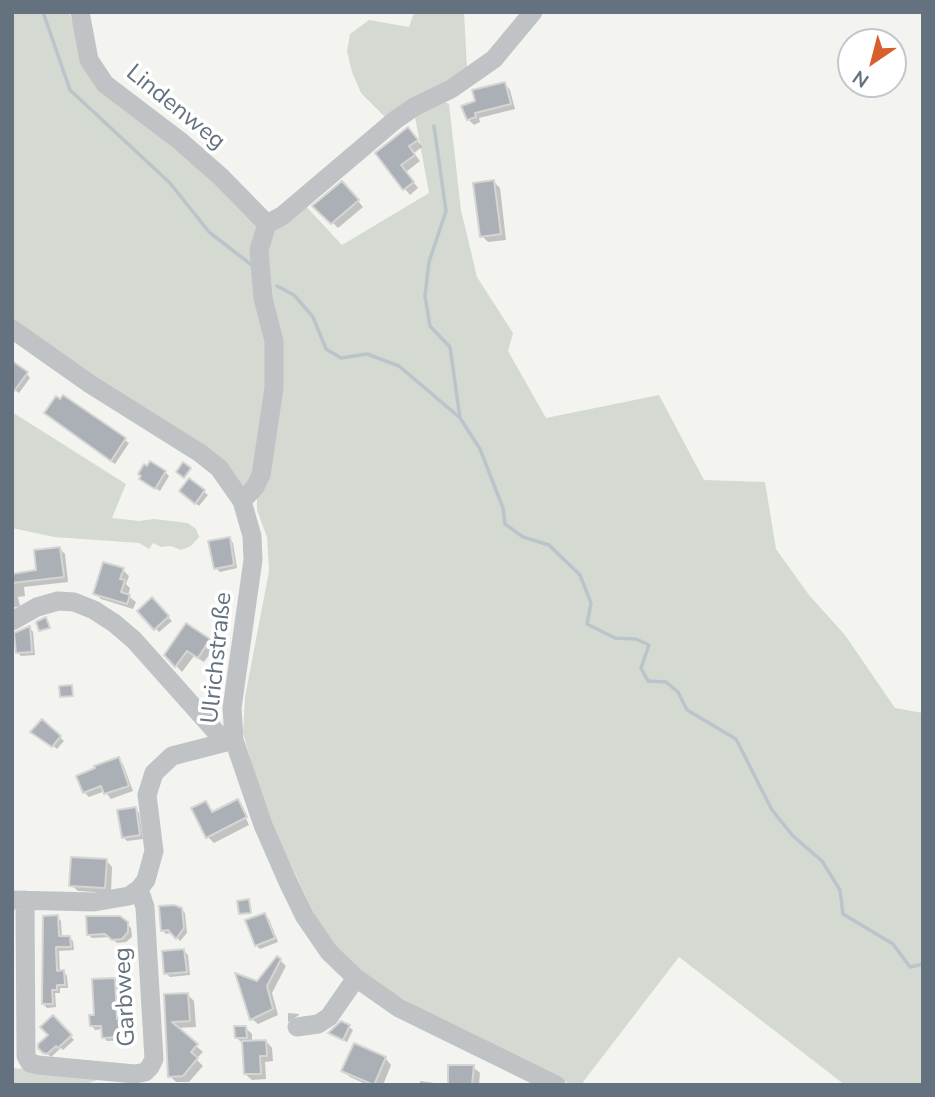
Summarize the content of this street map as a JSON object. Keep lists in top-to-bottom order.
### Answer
{
  "streets": {
    "street": ["Lindenweg", "Ulrichstraße", "Garbweg"]
  },
  "north": "bottom left"
}
